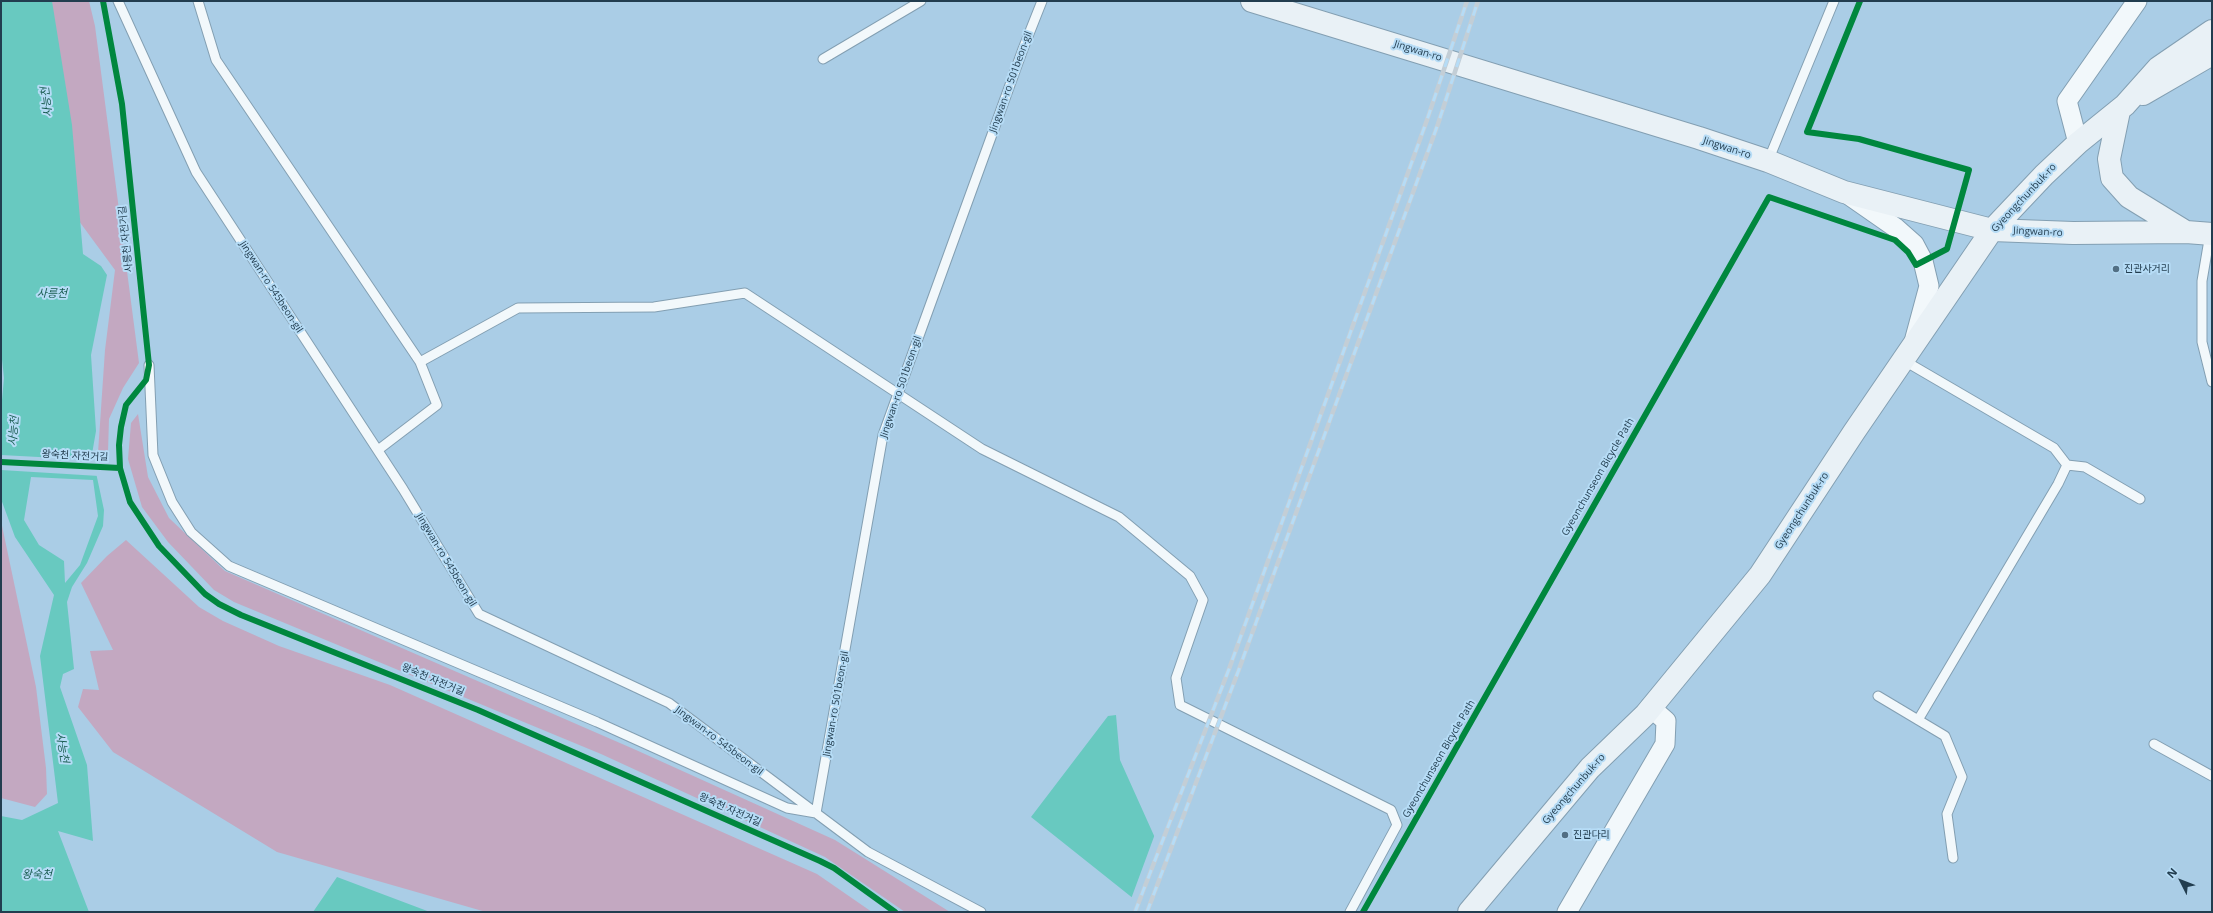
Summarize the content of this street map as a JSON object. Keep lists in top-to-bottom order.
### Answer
{
  "streets": {
    "street": ["Jingwan-ro", "Gyeongchunbuk-ro"],
    "lane": ["Jingwan-ro 501beon-gil", "Jingwan-ro 545beon-gil"],
    "cycle path": ["사릉천 자전거길", "왕숙천 자전거길", "Gyeonchunseon Bicycle Path"]
  },
  "crossings": [
    ["Jingwan-ro", "Gyeongchunbuk-ro"],
    ["Jingwan-ro 501beon-gil", "Jingwan-ro 545beon-gil"]
  ],
  "water": ["사능천", "사릉천", "왕숙천"],
  "places": ["진관사거리", "진관다리"],
  "north": "top left"
}
